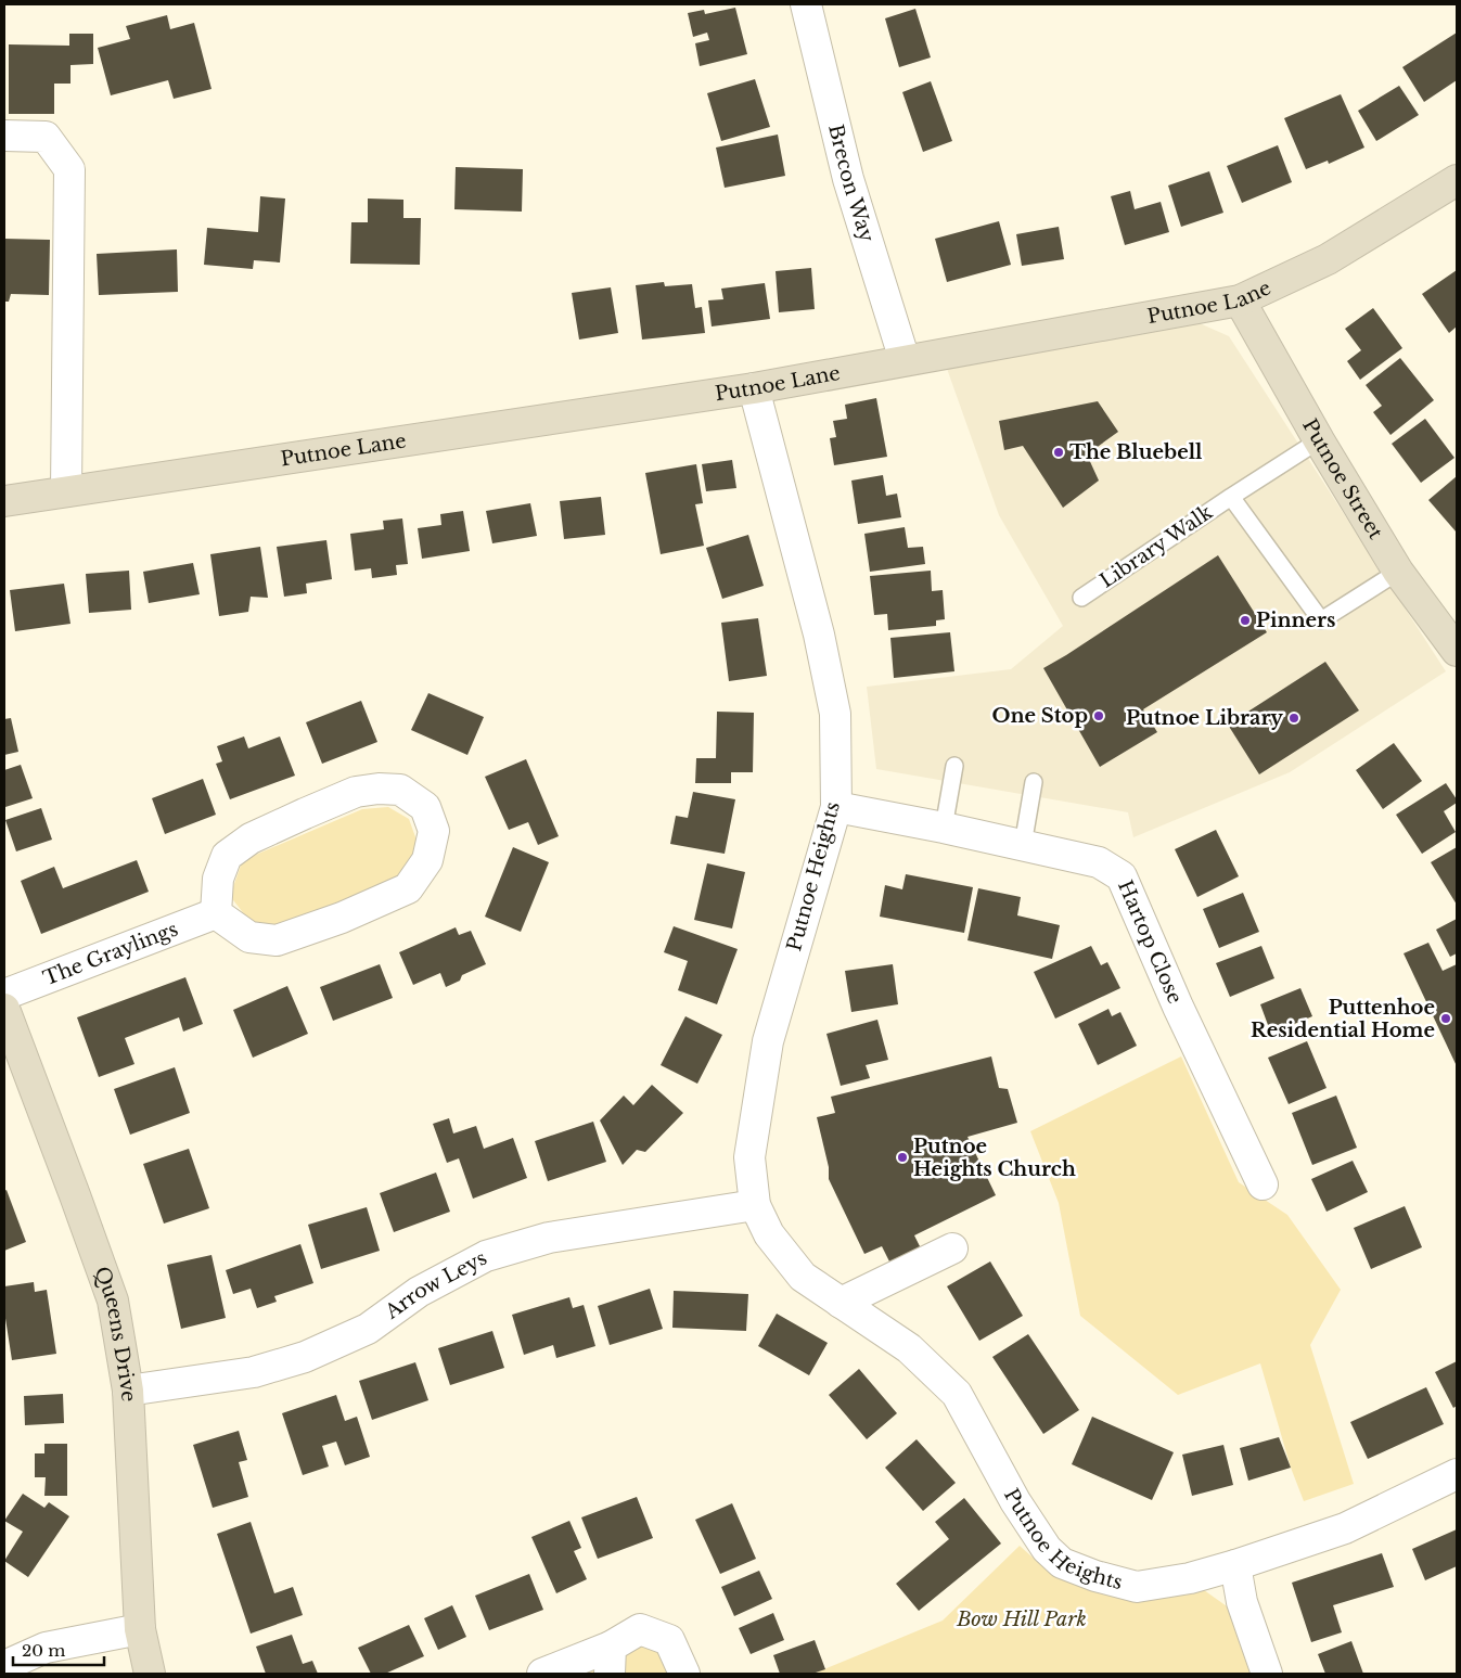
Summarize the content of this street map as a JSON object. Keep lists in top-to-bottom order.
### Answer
{
  "streets": {
    "street": [
      "Brecon Way",
      "Putnoe Lane",
      "Putnoe Street",
      "Putnoe Heights",
      "Hartop Close",
      "The Graylings",
      "Arrow Leys",
      "Queens Drive"
    ],
    "lane": ["Library Walk"]
  },
  "crossings": [
    ["Brecon Way", "Putnoe Lane"],
    ["Putnoe Lane", "Putnoe Street"],
    ["Putnoe Lane", "Putnoe Heights"],
    ["Putnoe Street", "Library Walk"],
    ["Putnoe Heights", "Hartop Close"],
    ["Putnoe Heights", "Arrow Leys"],
    ["Arrow Leys", "Queens Drive"]
  ],
  "parks": ["Bow Hill Park"],
  "places": [
    "The Bluebell",
    "Pinners",
    "One Stop",
    "Putnoe Library",
    "Puttenhoe Residential Home",
    "Putnoe Heights Church"
  ],
  "scale_bar": "20 m"
}
